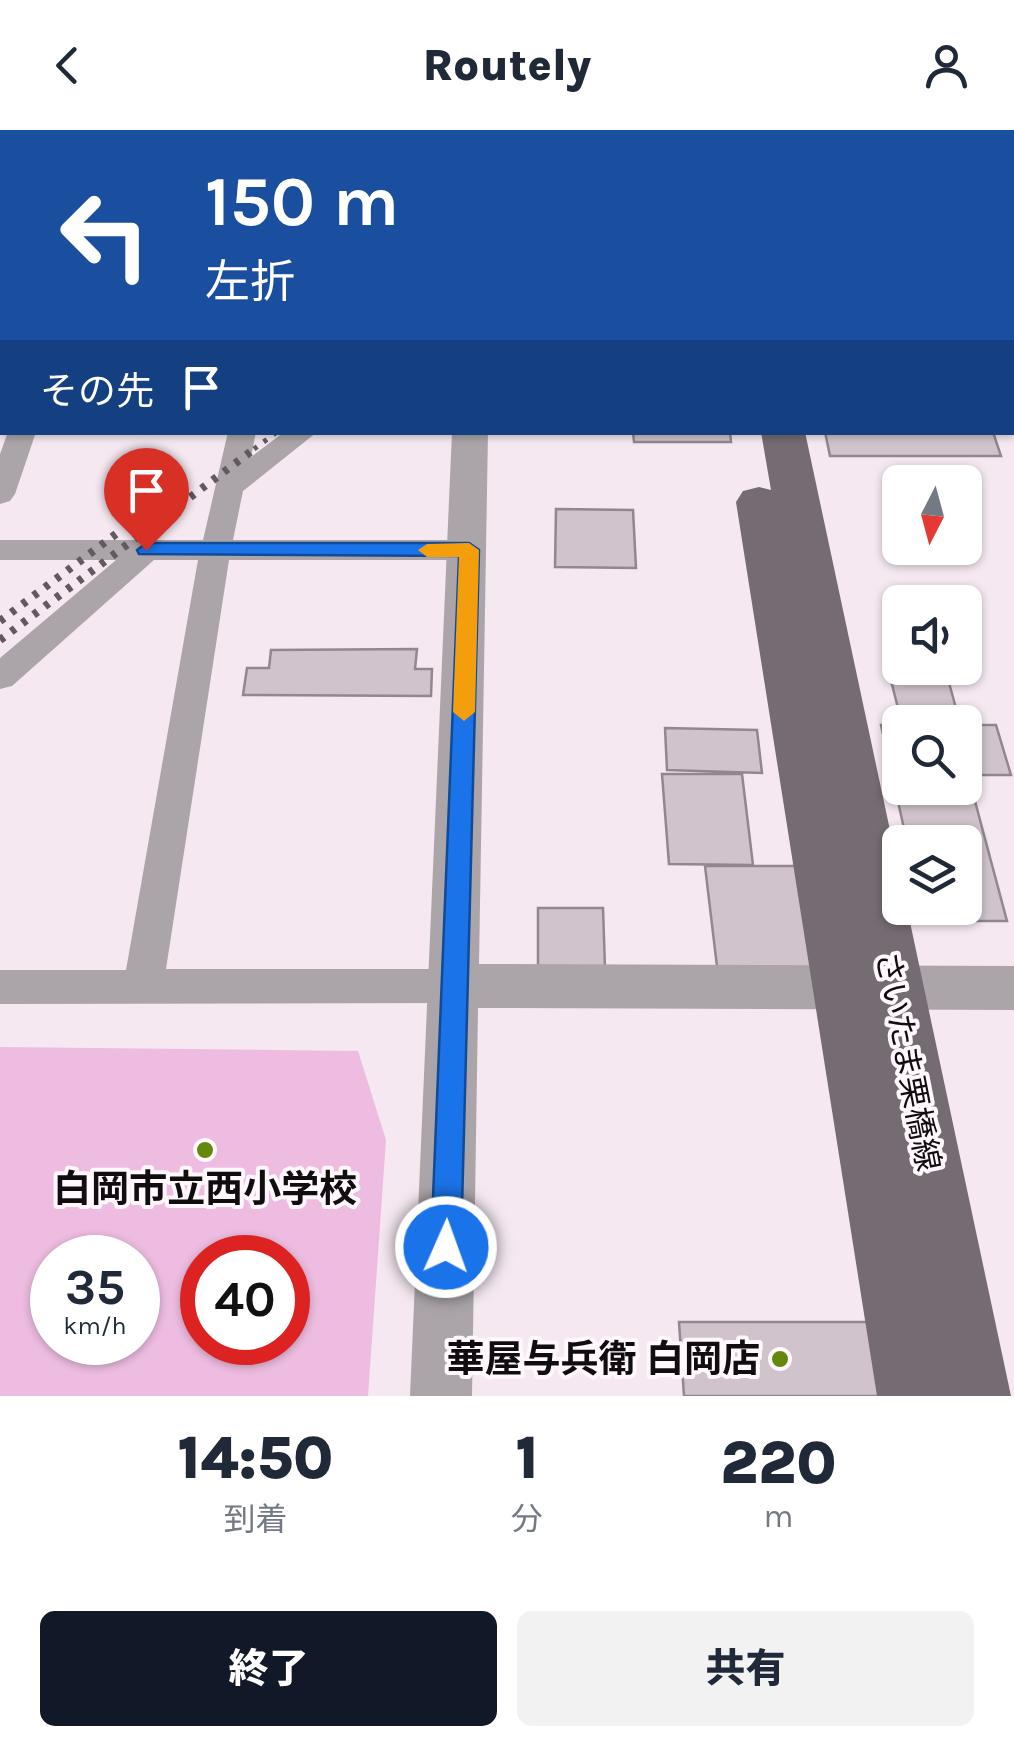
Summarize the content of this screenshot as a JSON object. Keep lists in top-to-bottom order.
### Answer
{
  "streets": {
    "main road": ["さいたま栗橋線"]
  },
  "places": ["白岡市立西小学校", "華屋与兵衛 白岡店"],
  "north": "bottom",
  "page": {
    "header": "Routely",
    "turn": ["150 m", "左折"],
    "then": "その先",
    "speed": "35 km/h",
    "limit": "40",
    "eta": [
      "14:50",
      "到着",
      "1",
      "分",
      "220",
      "m"
    ],
    "buttons": ["終了", "共有"]
  }
}
